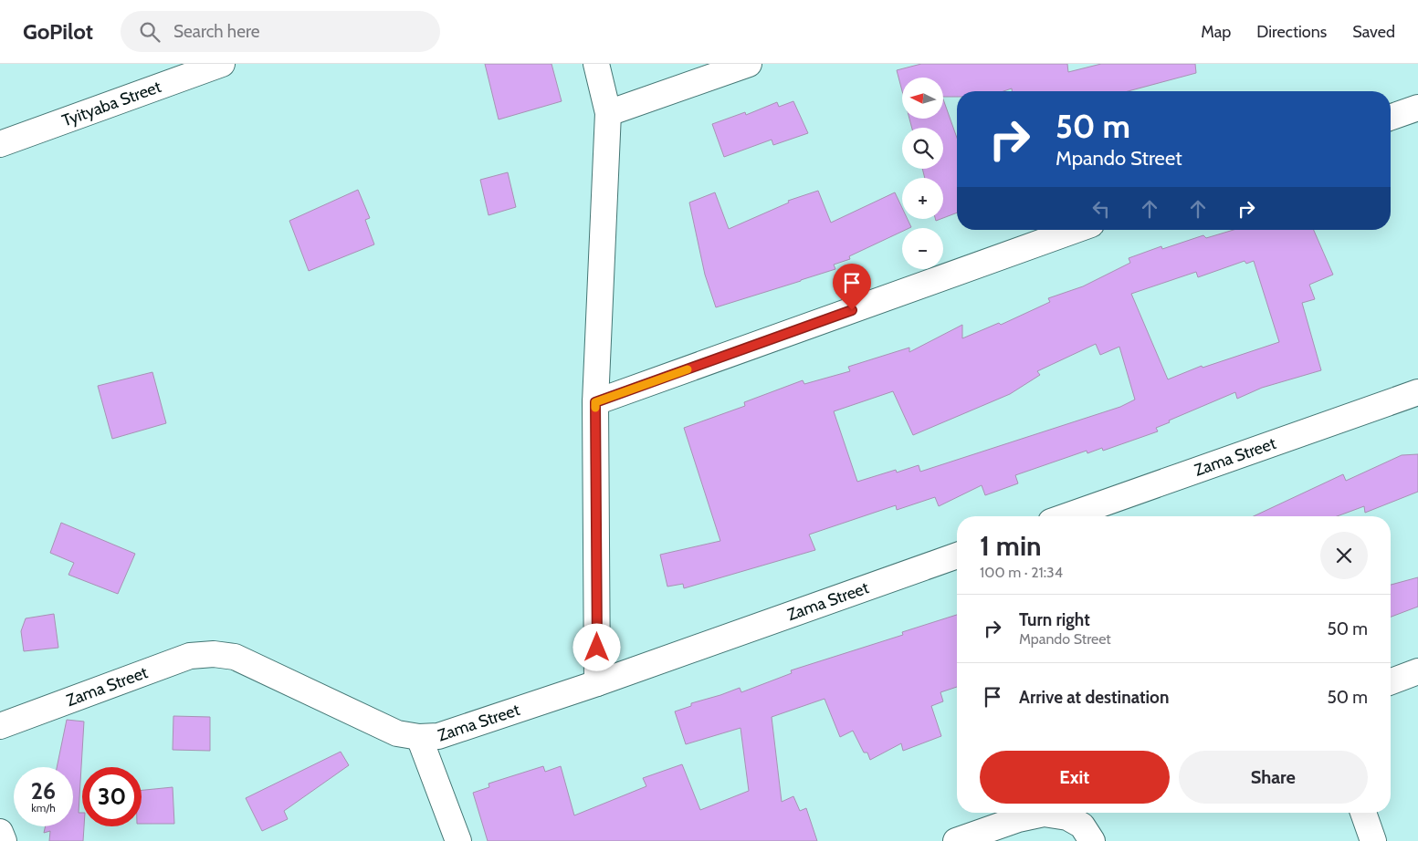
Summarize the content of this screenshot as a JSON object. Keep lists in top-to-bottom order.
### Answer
{
  "streets": {
    "street": ["Tyityaba Street", "Zama Street"]
  },
  "north": "left",
  "page": {
    "header": "GoPilot",
    "search": "Search here",
    "nav": ["Map", "Directions", "Saved"],
    "map_buttons": ["+", "−"],
    "turn": ["50 m", "Mpando Street"],
    "heading": ["1 min", "100 m · 21:34"],
    "list": [
      {
        "name": "Turn right",
        "note": "Mpando Street",
        "value": "50 m"
      },
      {
        "name": "Arrive at destination",
        "value": "50 m"
      }
    ],
    "buttons": ["Exit", "Share"],
    "speed": "26 km/h",
    "limit": "30"
  }
}
